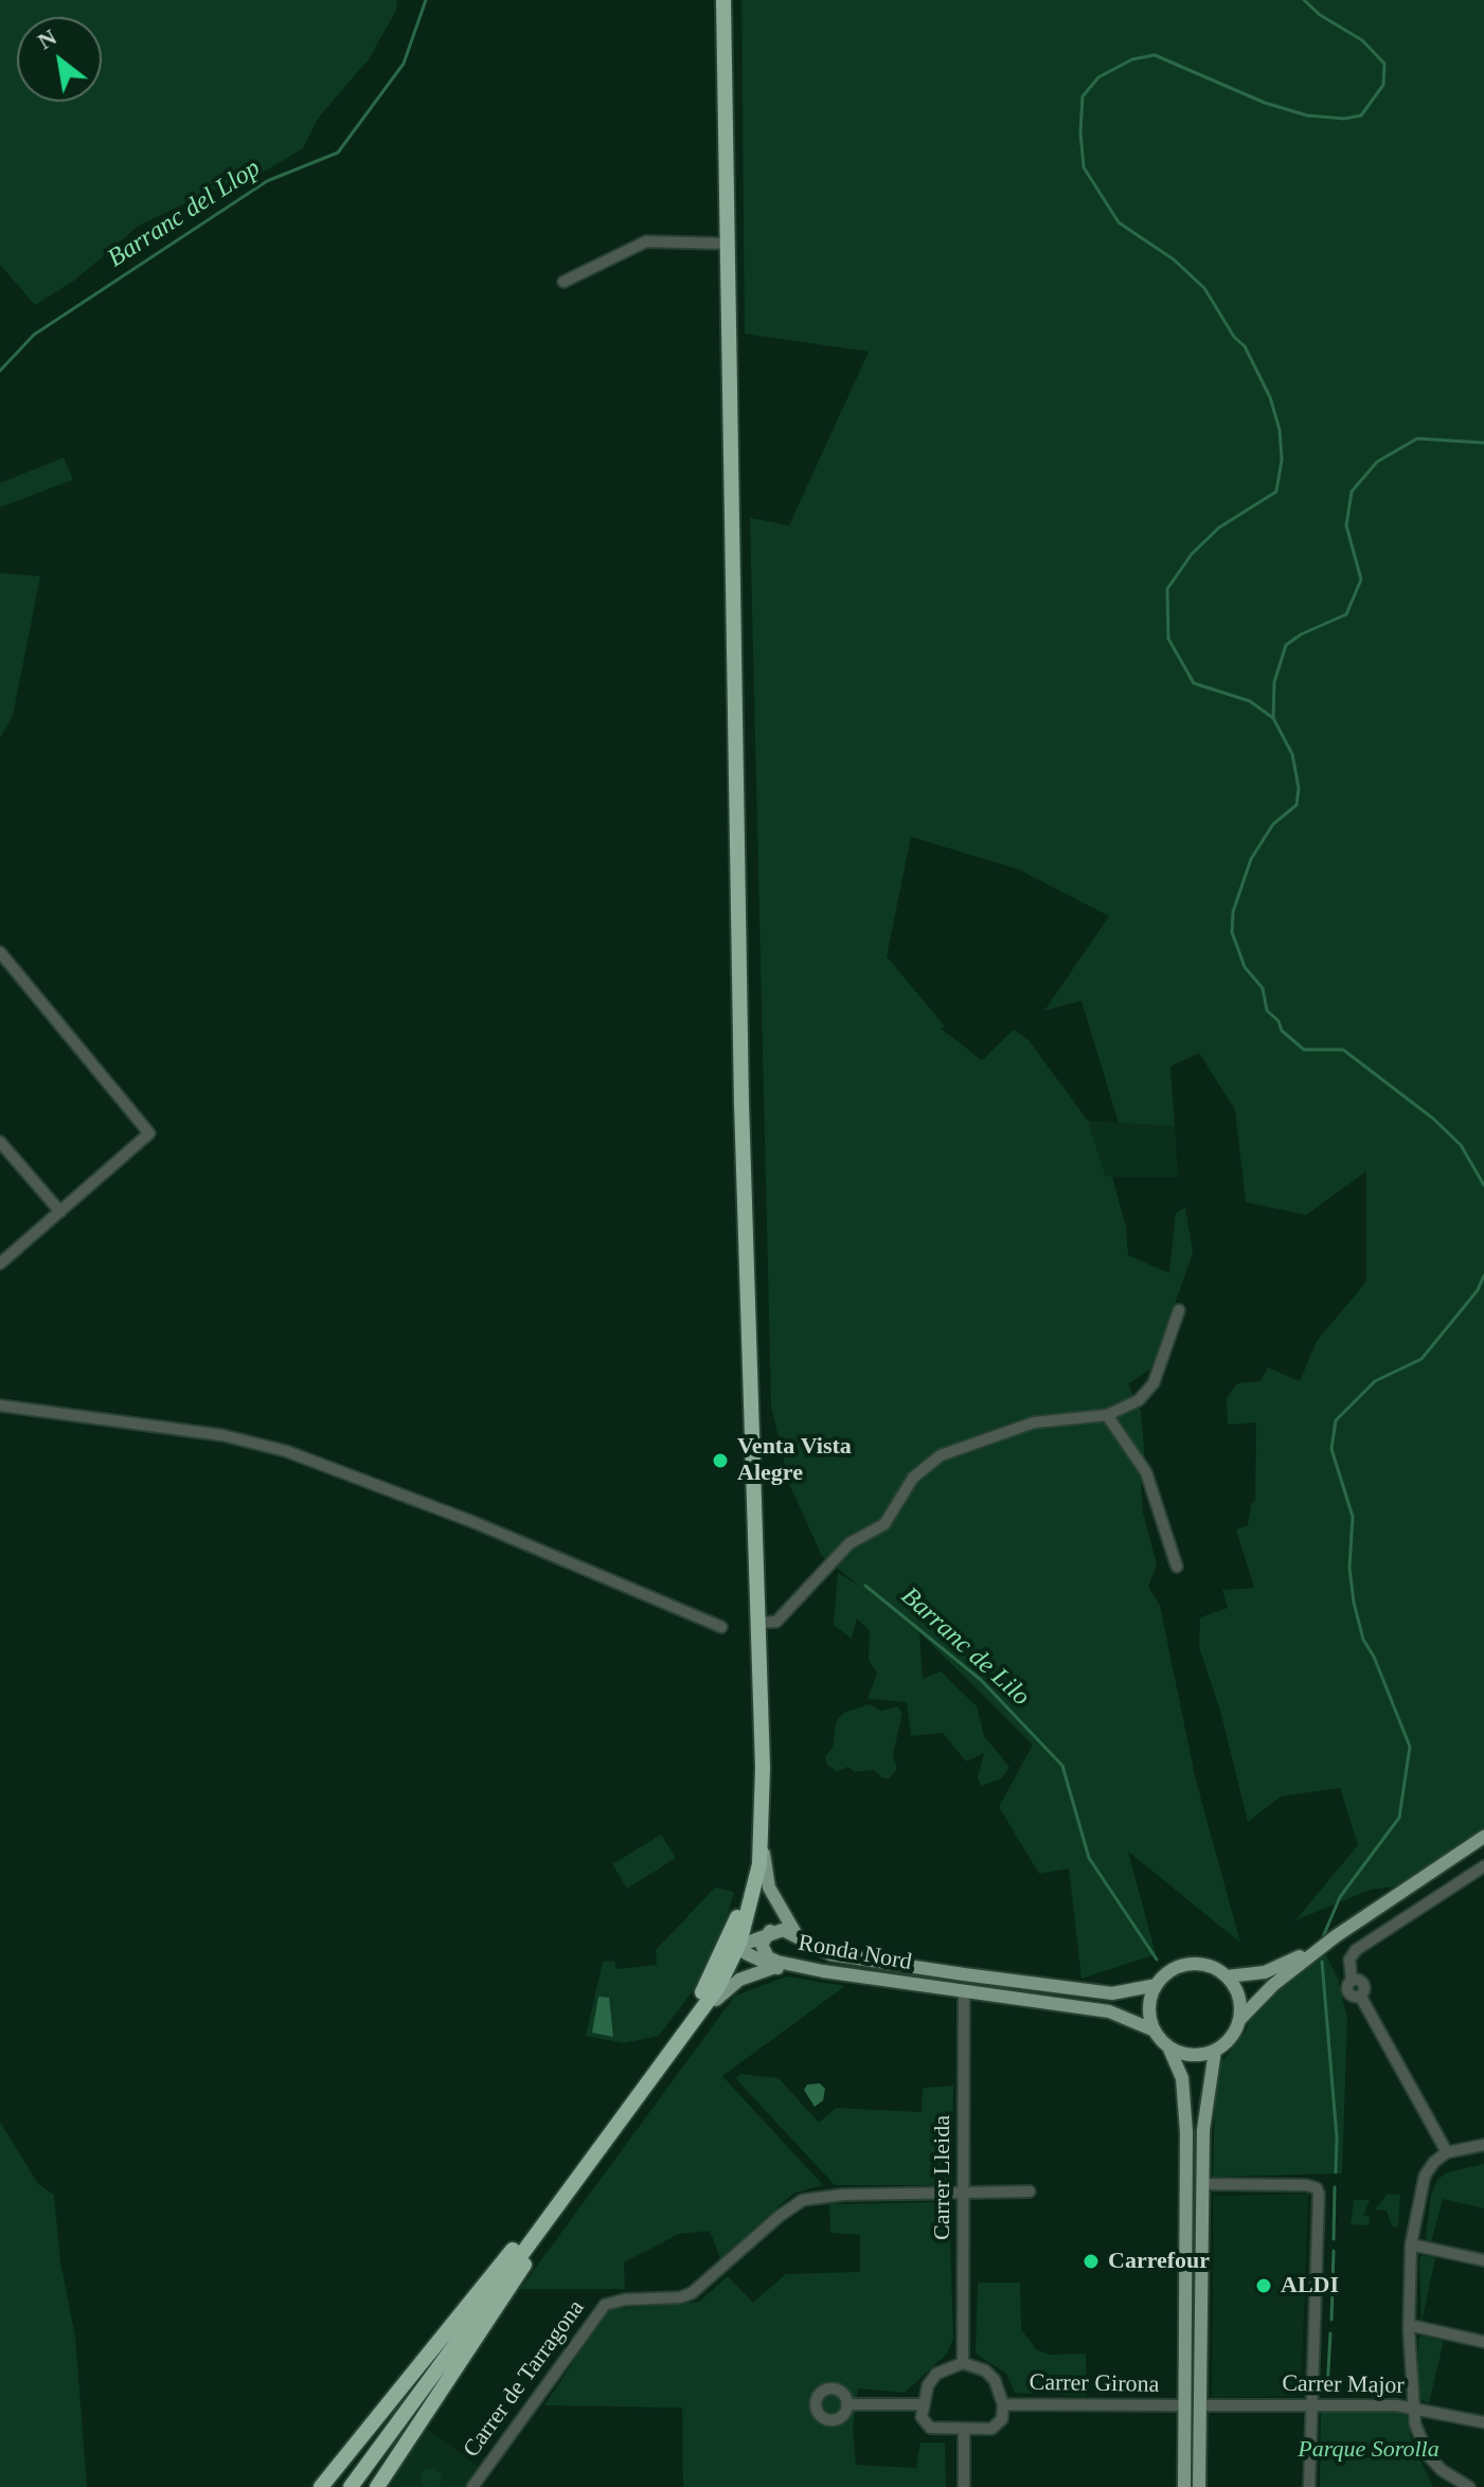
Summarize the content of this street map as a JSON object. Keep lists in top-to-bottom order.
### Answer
{
  "streets": {
    "main road": ["Ronda Nord"],
    "street": [
      "Carrer Lleida",
      "Carrer de Tarragona",
      "Carrer Girona",
      "Carrer Major"
    ]
  },
  "crossings": [
    ["Ronda Nord", "Carrer Lleida"],
    ["Carrer Lleida", "Carrer de Tarragona"],
    ["Carrer Lleida", "Carrer Girona"]
  ],
  "water": ["Barranc del Llop", "Barranc de Lilo"],
  "parks": ["Parque Sorolla"],
  "places": ["Venta Vista Alegre", "Carrefour", "ALDI"],
  "north": "top left"
}
